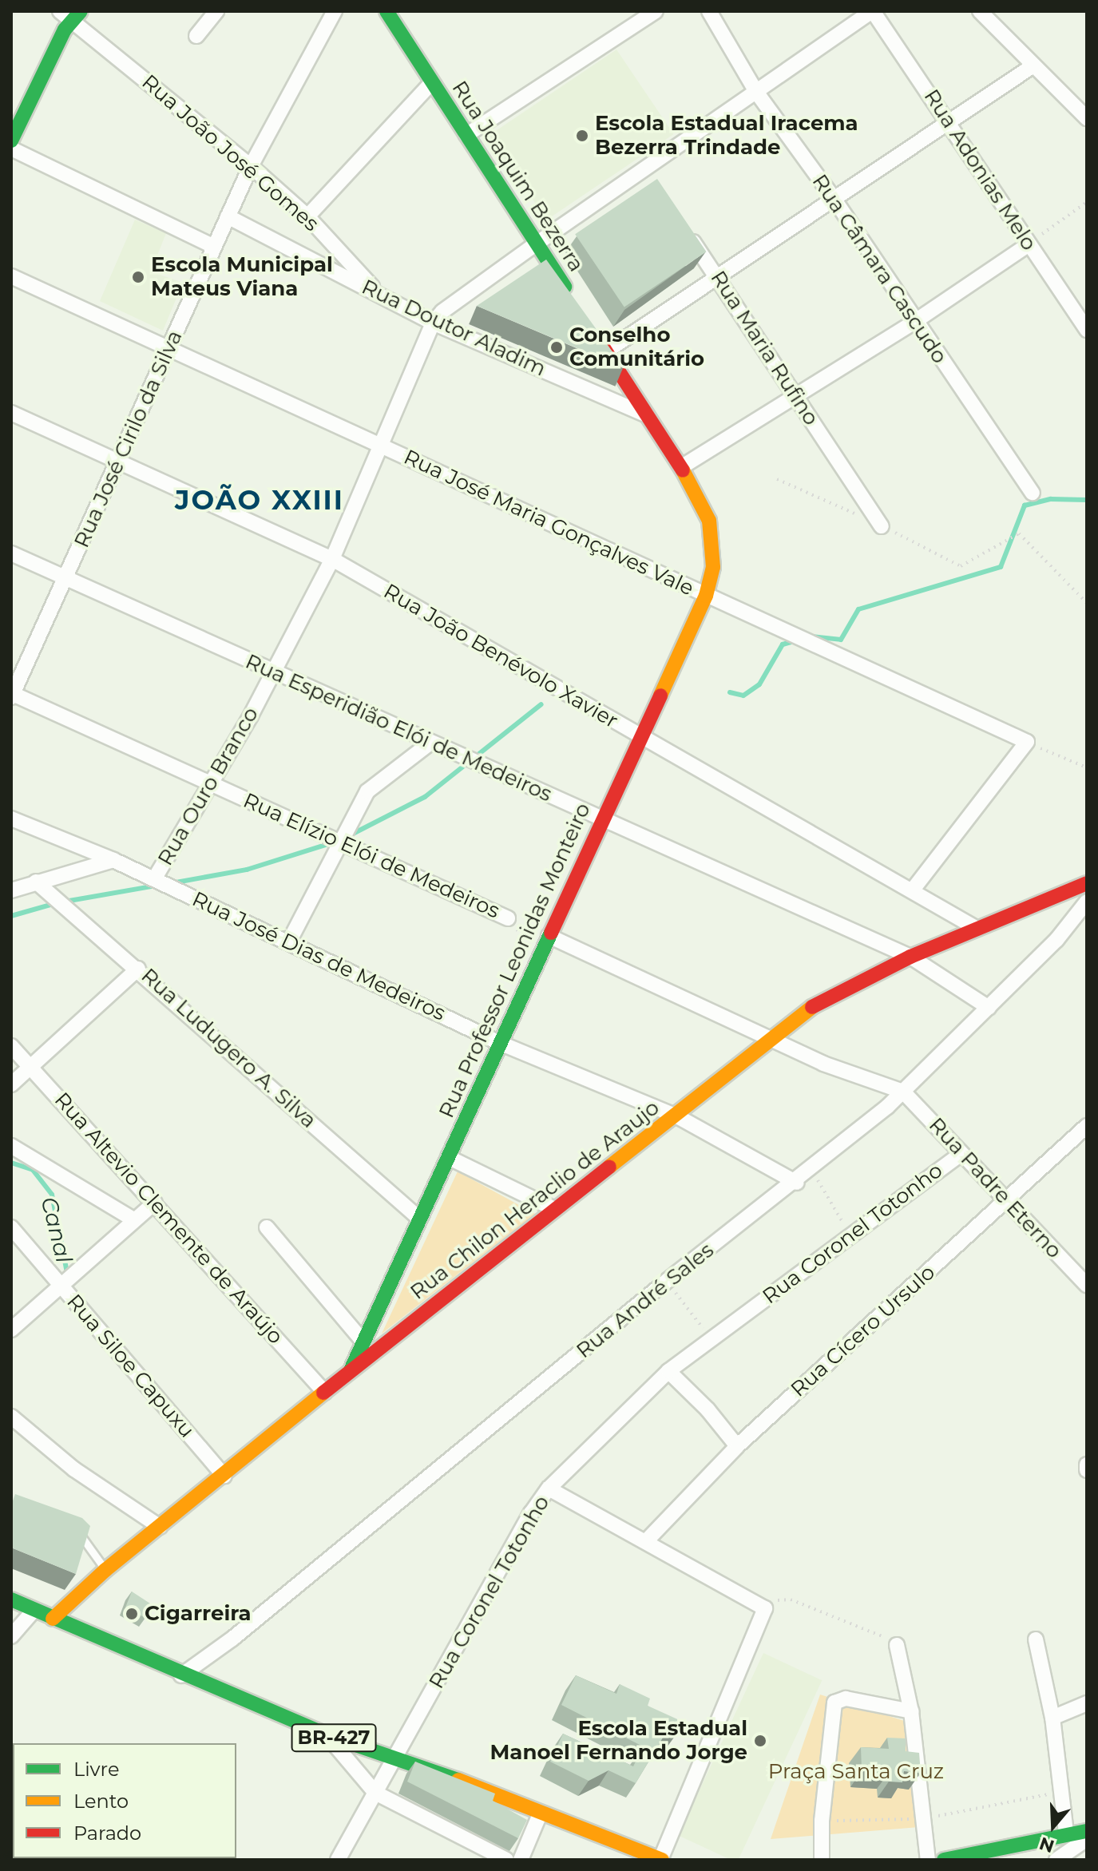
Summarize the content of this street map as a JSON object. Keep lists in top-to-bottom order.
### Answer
{
  "streets": {
    "main road": [
      "Rua Joaquim Bezerra",
      "Rua Professor Leonidas Monteiro",
      "Rua Chilon Heraclio de Araujo",
      "BR-427"
    ],
    "street": [
      "Rua João José Gomes",
      "Rua Adonias Melo",
      "Rua Câmara Cascudo",
      "Rua Doutor Aladim",
      "Rua Maria Rufino",
      "Rua José Cirilo da Silva",
      "Rua José Maria Gonçalves Vale",
      "Rua João Benévolo Xavier",
      "Rua Esperidião Elói de Medeiros",
      "Rua Ouro Branco",
      "Rua Elízio Elói de Medeiros",
      "Rua José Dias de Medeiros",
      "Rua Ludugero A. Silva",
      "Rua Padre Eterno",
      "Rua Altevio Clemente de Araújo",
      "Rua Coronel Totonho",
      "Rua André Sales",
      "Rua Cícero Ursulo",
      "Rua Siloe Capuxu"
    ]
  },
  "crossings": [
    ["Rua João José Gomes", "Rua Doutor Aladim"],
    ["Rua João José Gomes", "Rua José Cirilo da Silva"],
    ["Rua Doutor Aladim", "Rua José Cirilo da Silva"],
    ["Rua Doutor Aladim", "Rua Ouro Branco"],
    ["Rua José Cirilo da Silva", "Rua José Maria Gonçalves Vale"],
    ["Rua José Cirilo da Silva", "Rua João Benévolo Xavier"],
    ["Rua José Cirilo da Silva", "Rua Esperidião Elói de Medeiros"],
    ["Rua José Cirilo da Silva", "Rua Elízio Elói de Medeiros"],
    ["Rua José Maria Gonçalves Vale", "Rua Ouro Branco"],
    ["Rua José Maria Gonçalves Vale", "Rua Professor Leonidas Monteiro"],
    ["Rua João Benévolo Xavier", "Rua Ouro Branco"],
    ["Rua João Benévolo Xavier", "Rua Professor Leonidas Monteiro"],
    ["Rua João Benévolo Xavier", "Rua Chilon Heraclio de Araujo"],
    ["Rua Esperidião Elói de Medeiros", "Rua Ouro Branco"],
    ["Rua Esperidião Elói de Medeiros", "Rua Professor Leonidas Monteiro"],
    ["Rua Esperidião Elói de Medeiros", "Rua Chilon Heraclio de Araujo"],
    ["Rua Esperidião Elói de Medeiros", "Rua André Sales"],
    ["Rua Ouro Branco", "Rua Elízio Elói de Medeiros"],
    ["Rua Ouro Branco", "Rua José Dias de Medeiros"],
    ["Rua Elízio Elói de Medeiros", "Rua Professor Leonidas Monteiro"],
    ["Rua José Dias de Medeiros", "Rua Professor Leonidas Monteiro"],
    ["Rua José Dias de Medeiros", "Rua Chilon Heraclio de Araujo"],
    ["Rua José Dias de Medeiros", "Rua André Sales"],
    ["Rua Professor Leonidas Monteiro", "Rua Ludugero A. Silva"],
    ["Rua Professor Leonidas Monteiro", "Rua Chilon Heraclio de Araujo"],
    ["Rua Padre Eterno", "Rua Coronel Totonho"],
    ["Rua Padre Eterno", "Rua André Sales"],
    ["Rua Padre Eterno", "Rua Cícero Ursulo"],
    ["Rua Chilon Heraclio de Araujo", "Rua Altevio Clemente de Araújo"],
    ["Rua Chilon Heraclio de Araujo", "Rua Siloe Capuxu"],
    ["Rua Chilon Heraclio de Araujo", "BR-427"],
    ["Rua Coronel Totonho", "BR-427"],
    ["Rua André Sales", "BR-427"]
  ],
  "districts": ["JOÃO XXIII"],
  "water": ["Canal"],
  "parks": ["Praça Santa Cruz"],
  "places": [
    "Escola Estadual Iracema Bezerra Trindade",
    "Escola Municipal Mateus Viana",
    "Conselho Comunitário",
    "Cigarreira",
    "Escola Estadual Manoel Fernando Jorge"
  ],
  "legend": ["Livre", "Lento", "Parado"],
  "north": "bottom"
}
